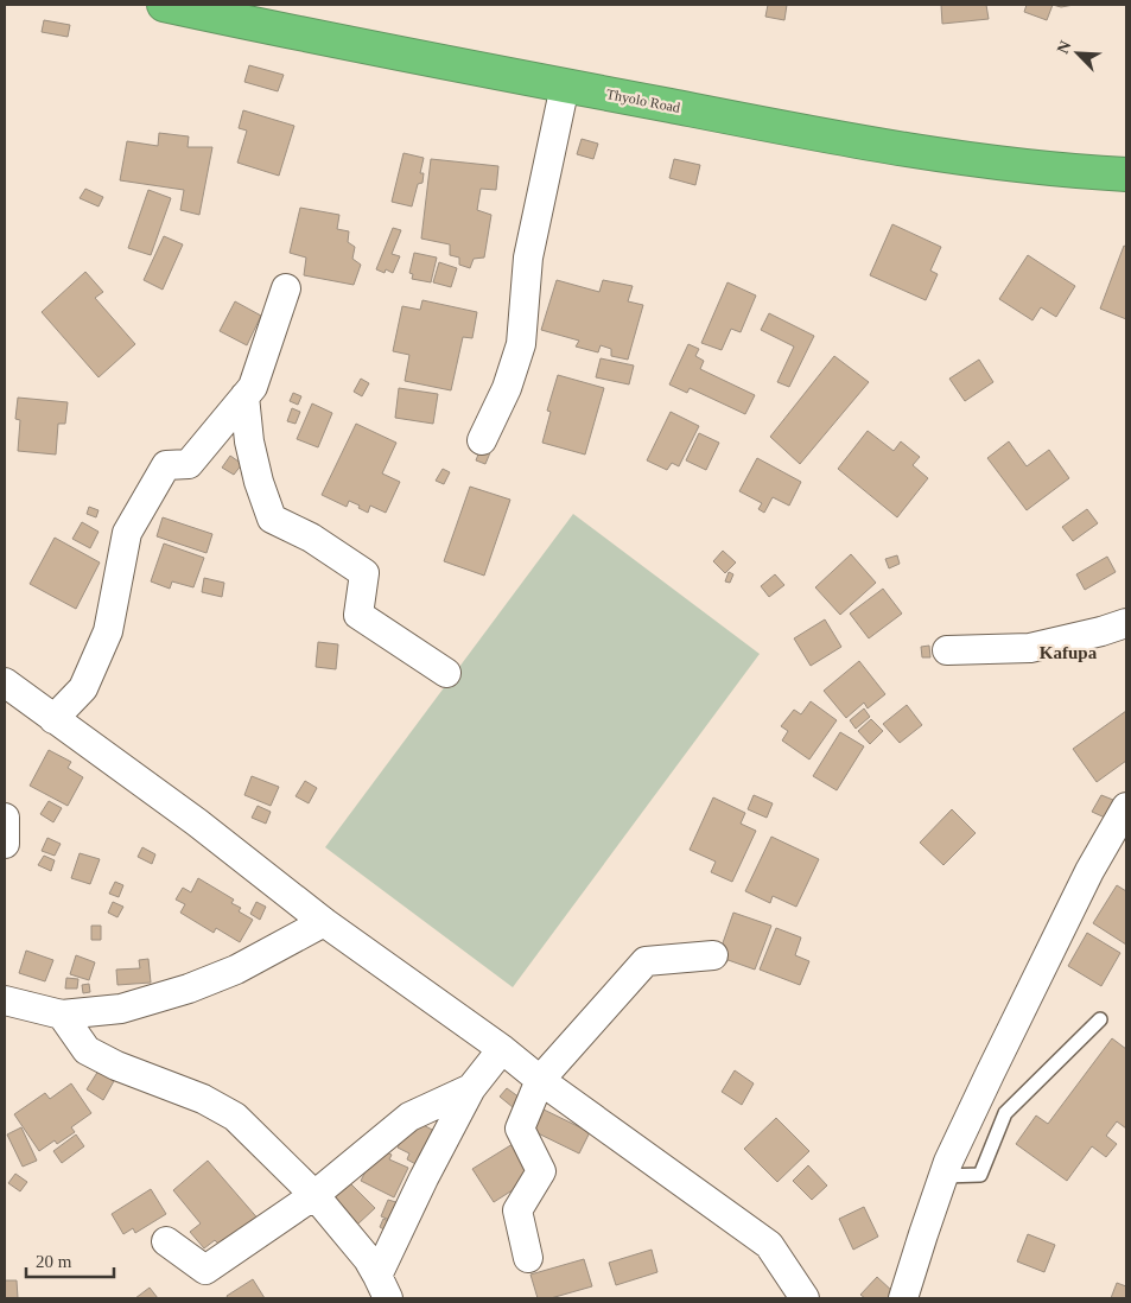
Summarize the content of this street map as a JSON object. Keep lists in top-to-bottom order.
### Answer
{
  "streets": {
    "highway": ["Thyolo Road"]
  },
  "districts": ["Kafupa"],
  "scale_bar": "20 m",
  "north": "top left"
}
